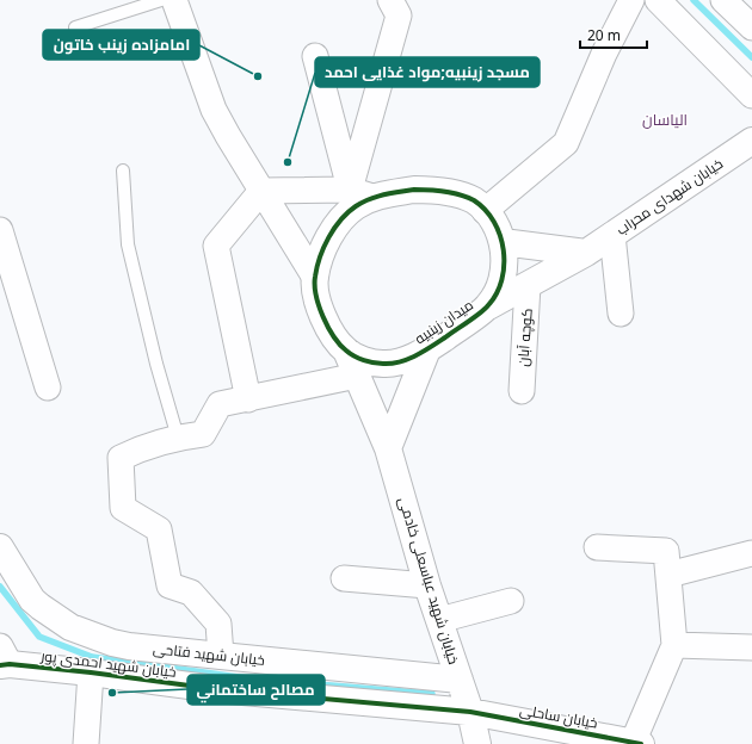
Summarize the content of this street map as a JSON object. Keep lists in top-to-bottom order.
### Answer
{
  "streets": {
    "street": [
      "خیابان شهدای محراب",
      "میدان زینبیه",
      "کوچه آبان",
      "خیابان شهید عباسعلی خادمی",
      "خیابان شهید فتاحی",
      "خیابان شهید احمدی پور",
      "خیابان ساحلی"
    ]
  },
  "crossings": [
    ["خیابان شهدای محراب", "میدان زینبیه"],
    ["خیابان شهدای محراب", "کوچه آبان"],
    ["میدان زینبیه", "خیابان شهید عباسعلی خادمی"],
    ["خیابان شهید عباسعلی خادمی", "خیابان شهید فتاحی"],
    ["خیابان شهید عباسعلی خادمی", "خیابان شهید احمدی پور"],
    ["خیابان شهید عباسعلی خادمی", "خیابان ساحلی"],
    ["خیابان شهید فتاحی", "خیابان شهید احمدی پور"],
    ["خیابان شهید احمدی پور", "خیابان ساحلی"]
  ],
  "districts": ["الیاسان"],
  "places": ["امامزاده زینب خاتون", "مسجد زینبیه;مواد غذایی احمد", "مصالح ساختماني"],
  "scale_bar": "20 m"
}
